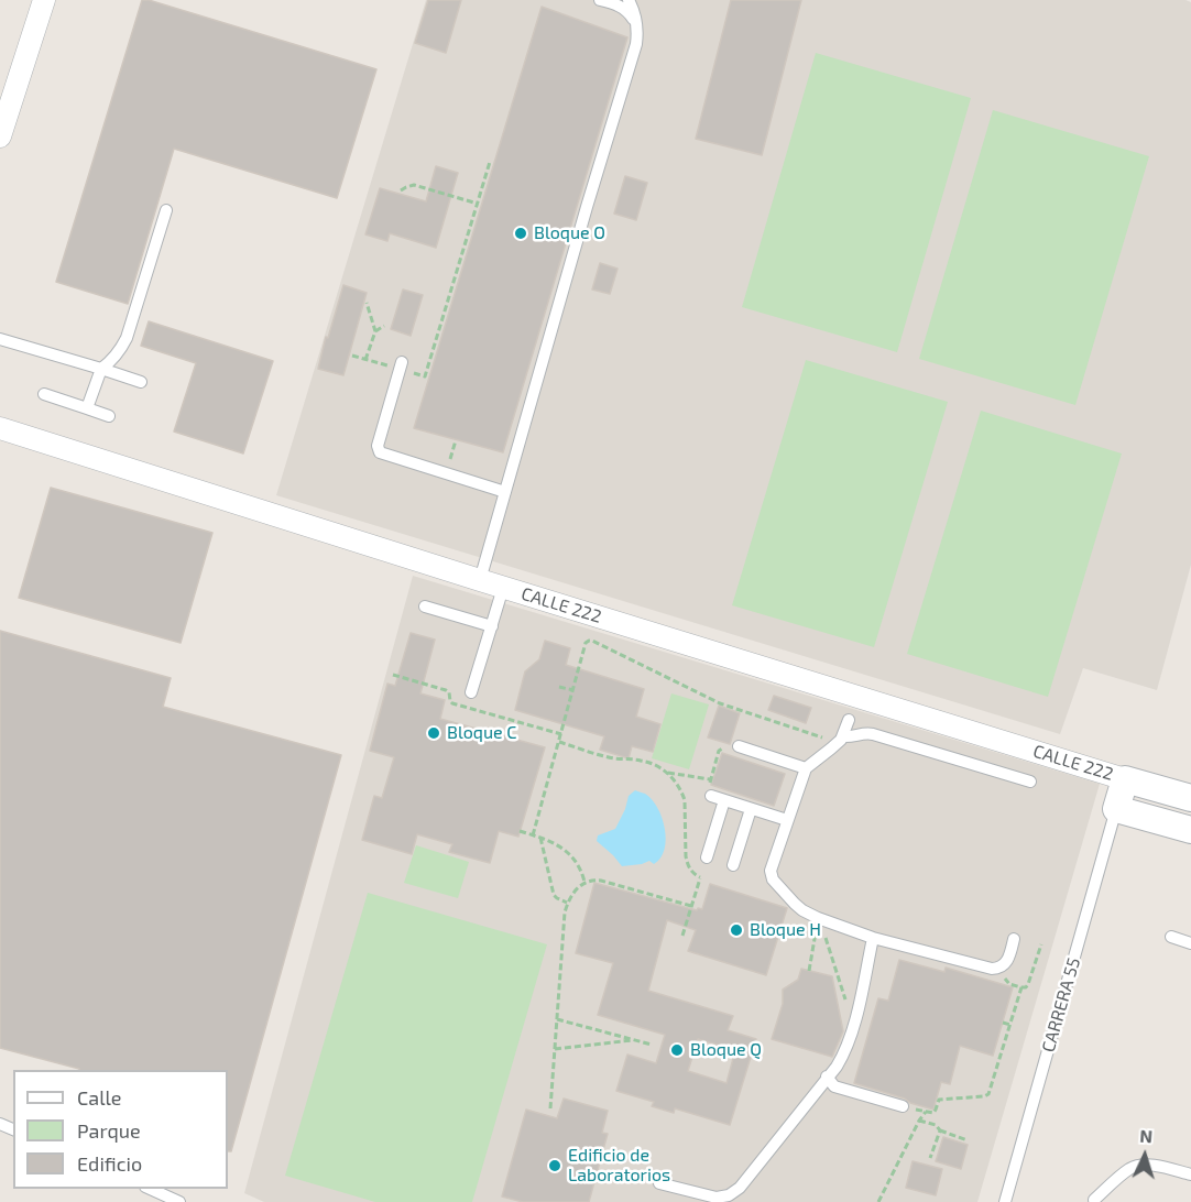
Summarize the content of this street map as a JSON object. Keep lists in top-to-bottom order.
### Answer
{
  "streets": {
    "street": ["CALLE 222"],
    "lane": ["CARRERA 55"]
  },
  "crossings": [
    ["CALLE 222", "CARRERA 55"]
  ],
  "places": [
    "Bloque O",
    "Bloque C",
    "Bloque H",
    "Bloque Q",
    "Edificio de Laboratorios"
  ],
  "legend": ["Calle", "Parque", "Edificio"],
  "north": "top"
}
